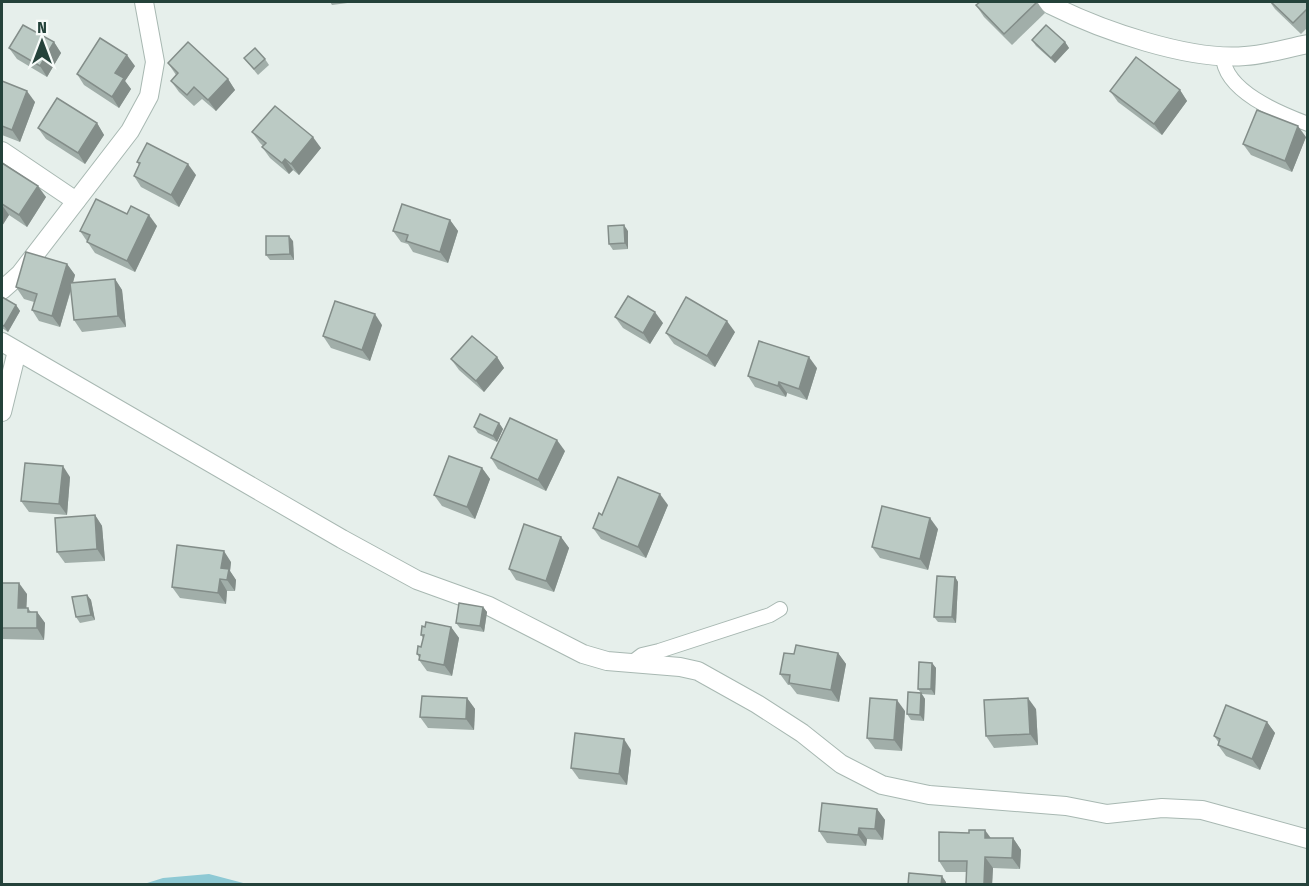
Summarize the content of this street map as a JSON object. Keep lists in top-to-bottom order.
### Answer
{
  "north": "top"
}
